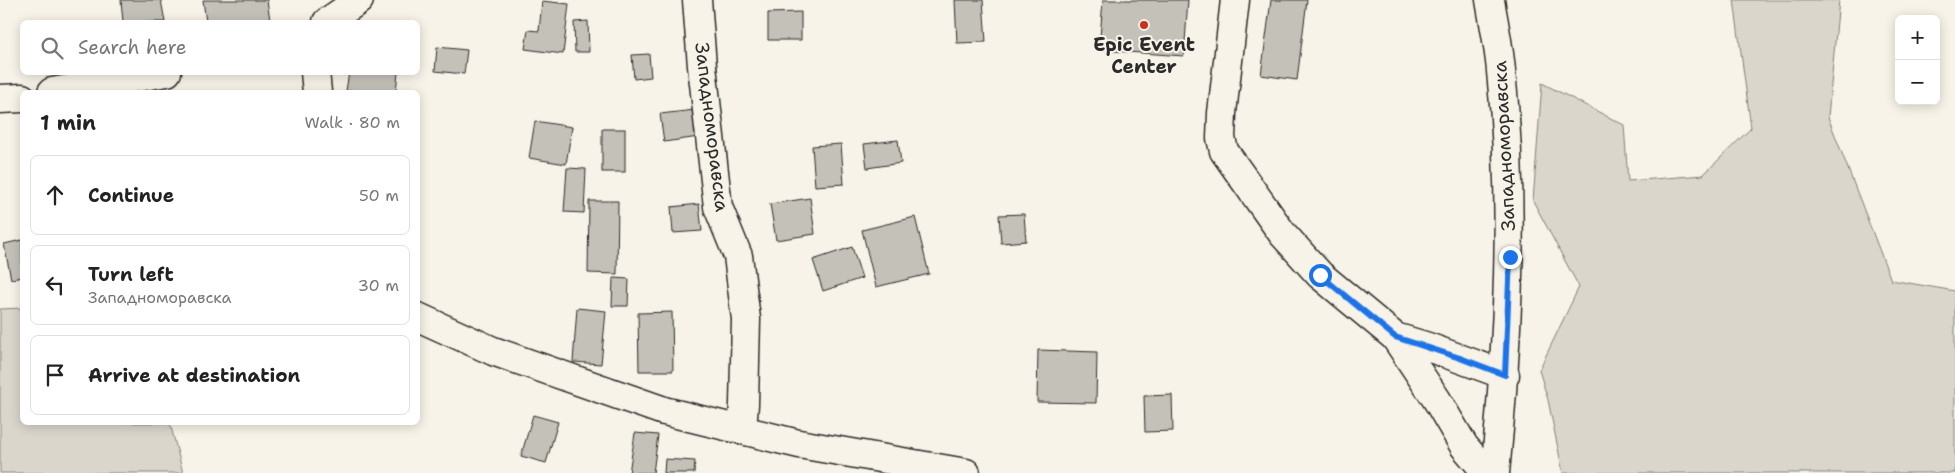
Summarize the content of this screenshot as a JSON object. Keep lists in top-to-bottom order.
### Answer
{
  "streets": {
    "street": ["Западноморавска"]
  },
  "places": ["Epic Event Center"],
  "page": {
    "map_buttons": ["+", "−"],
    "search": "Search here",
    "heading": ["1 min", "Walk · 80 m"],
    "list": [
      ["Continue", "50 m"],
      ["Turn left", "Западноморавска", "30 m"],
      "Arrive at destination"
    ]
  }
}
